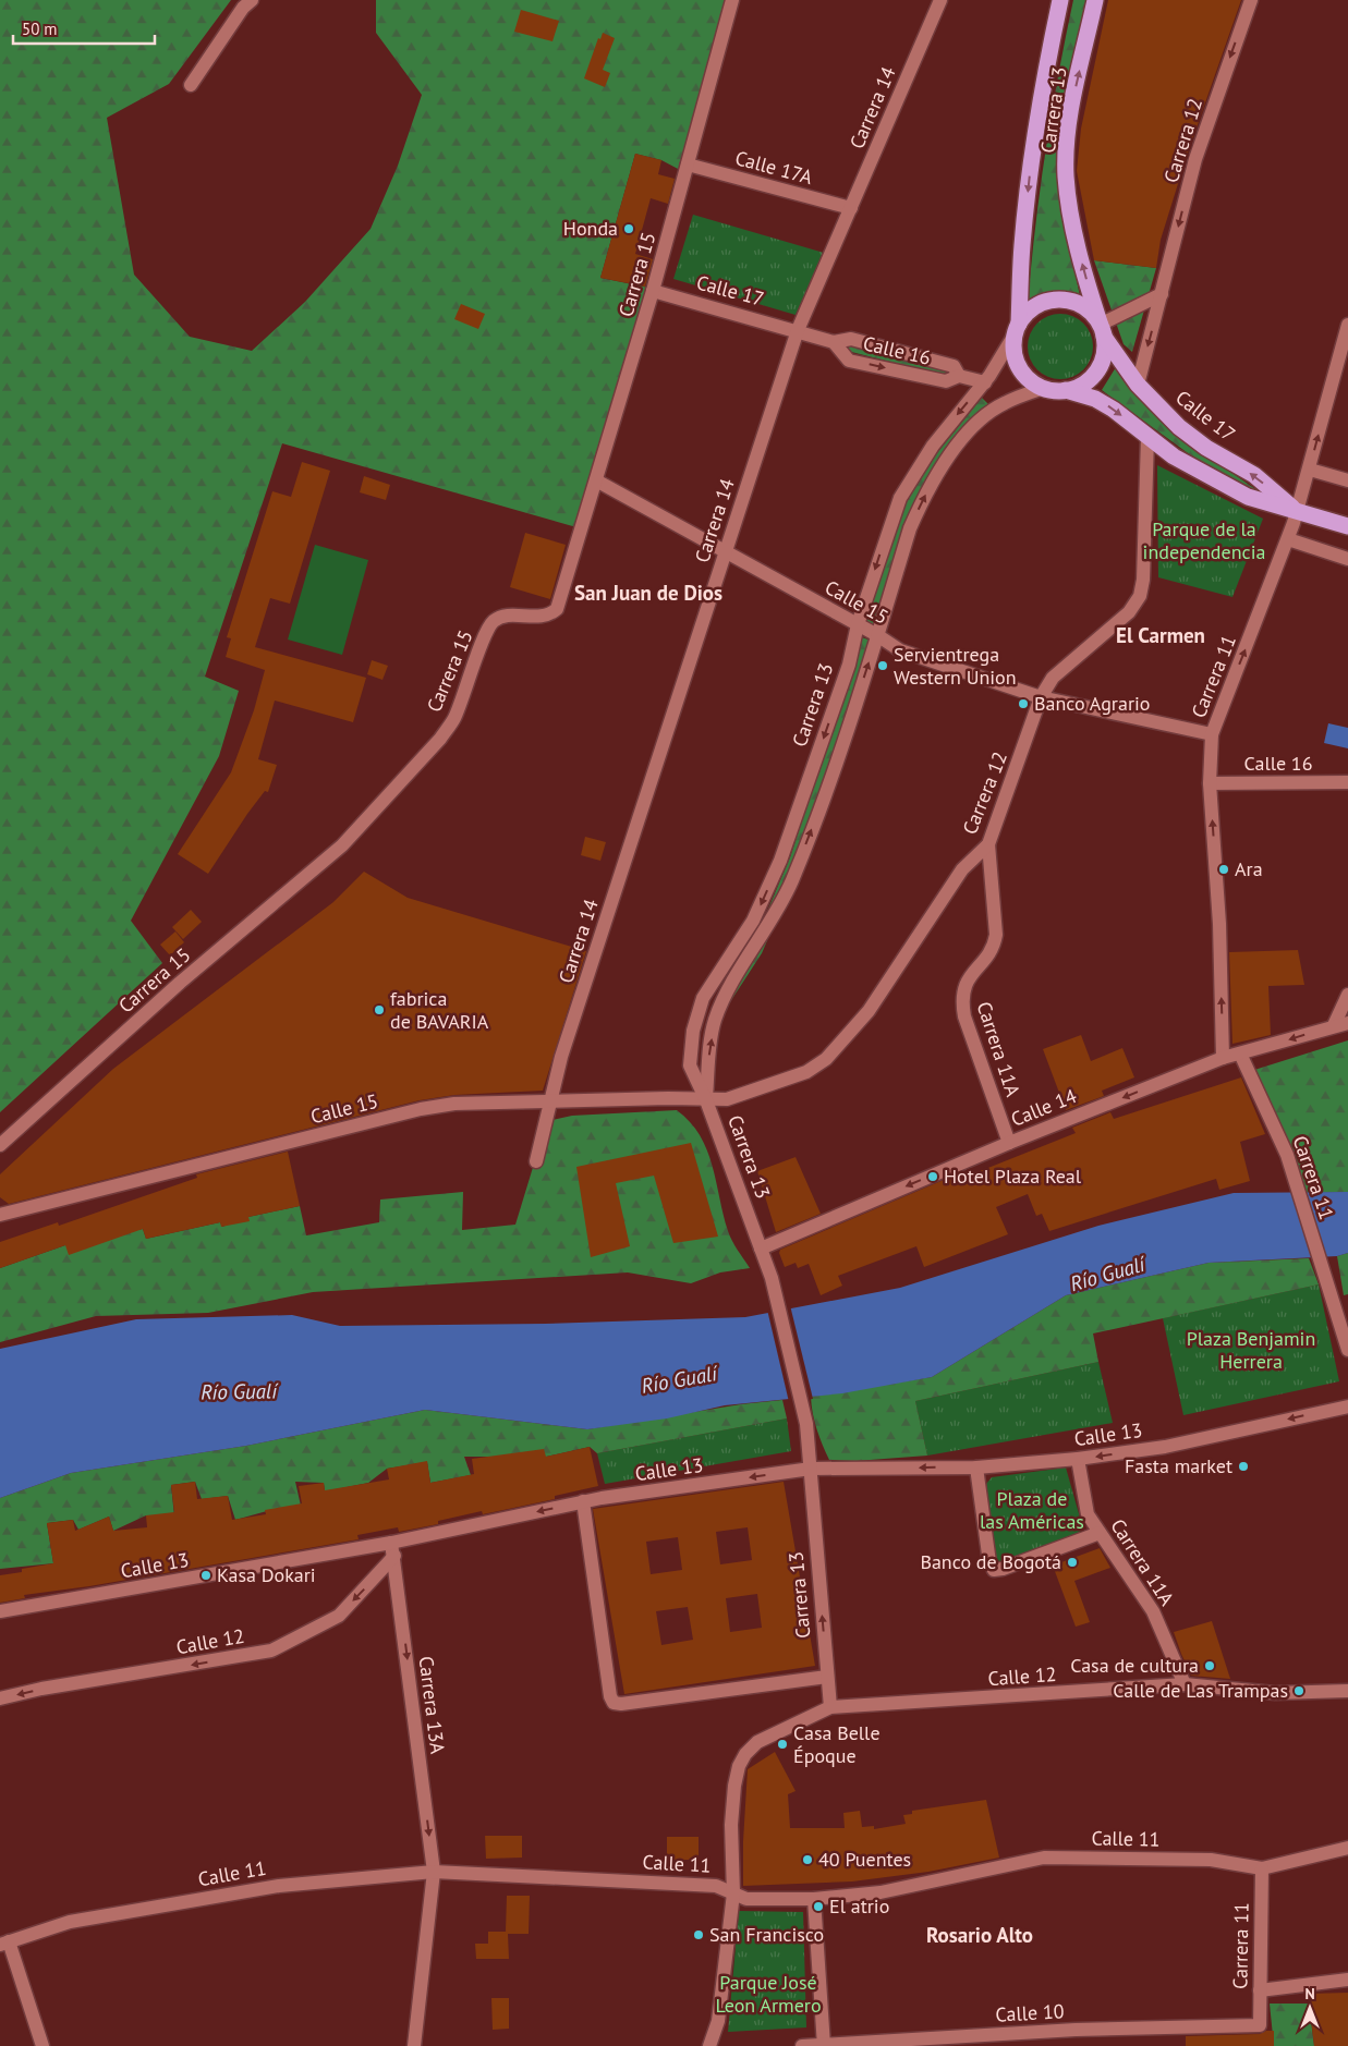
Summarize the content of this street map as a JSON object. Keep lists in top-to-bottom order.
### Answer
{
  "streets": {
    "highway": ["Carrera 13", "Calle 17"],
    "street": [
      "Carrera 14",
      "Carrera 12",
      "Calle 17A",
      "Carrera 15",
      "Calle 16",
      "Calle 15",
      "Carrera 11",
      "Carrera 11A",
      "Calle 14",
      "Calle 13",
      "Calle 12",
      "Carrera 13A",
      "Calle 11",
      "Calle 10"
    ]
  },
  "crossings": [
    ["Carrera 14", "Calle 17A"],
    ["Carrera 14", "Calle 17"],
    ["Carrera 14", "Calle 16"],
    ["Carrera 14", "Calle 15"],
    ["Carrera 13", "Carrera 12"],
    ["Carrera 13", "Calle 17"],
    ["Carrera 13", "Calle 16"],
    ["Carrera 13", "Calle 15"],
    ["Carrera 13", "Calle 14"],
    ["Carrera 13", "Calle 13"],
    ["Carrera 13", "Calle 12"],
    ["Carrera 12", "Calle 17"],
    ["Carrera 12", "Calle 15"],
    ["Carrera 12", "Carrera 11A"],
    ["Calle 17A", "Carrera 15"],
    ["Carrera 15", "Calle 17"],
    ["Carrera 15", "Calle 15"],
    ["Calle 17", "Calle 16"],
    ["Calle 17", "Carrera 11"],
    ["Calle 16", "Carrera 11"],
    ["Calle 15", "Carrera 11"],
    ["Carrera 11", "Calle 14"],
    ["Carrera 11", "Calle 11"],
    ["Carrera 11", "Calle 10"],
    ["Carrera 11A", "Calle 14"],
    ["Carrera 11A", "Calle 13"],
    ["Carrera 11A", "Calle 12"],
    ["Calle 13", "Calle 12"],
    ["Calle 13", "Carrera 13A"],
    ["Calle 12", "Carrera 13A"],
    ["Carrera 13A", "Calle 11"]
  ],
  "one_way": [
    "Carrera 11",
    "Calle 14",
    "Calle 13",
    "Calle 12",
    "Carrera 13A"
  ],
  "districts": ["San Juan de Dios", "El Carmen", "Rosario Alto"],
  "water": ["Río Gualí"],
  "parks": [
    "Parque de la independencia",
    "Plaza Benjamin Herrera",
    "Plaza de las Américas",
    "Parque José Leon Armero"
  ],
  "places": [
    "Honda",
    "Servientrega Western Union",
    "Banco Agrario",
    "Ara",
    "fabrica de BAVARIA",
    "Hotel Plaza Real",
    "Fasta market",
    "Banco de Bogotá",
    "Kasa Dokari",
    "Casa de cultura",
    "Calle de Las Trampas",
    "Casa Belle Époque",
    "40 Puentes",
    "El atrio",
    "San Francisco"
  ],
  "scale_bar": "50 m",
  "north": "top"
}
